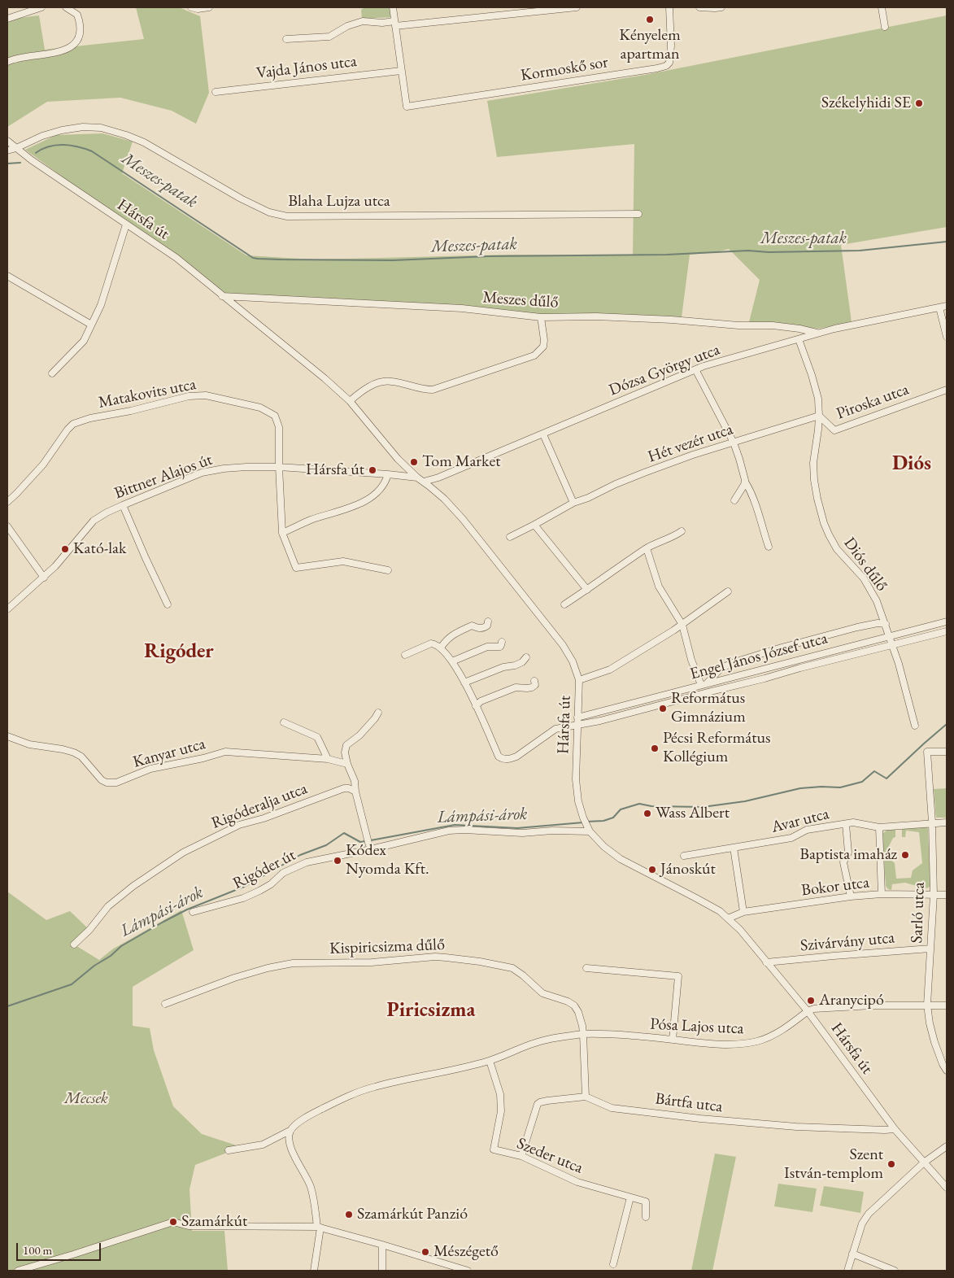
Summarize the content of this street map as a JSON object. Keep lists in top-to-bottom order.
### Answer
{
  "streets": {
    "street": [
      "Vajda János utca",
      "Kormoskő sor",
      "Blaha Lujza utca",
      "Hársfa út",
      "Meszes dűlő",
      "Dózsa György utca",
      "Matakovits utca",
      "Piroska utca",
      "Hét vezér utca",
      "Bittner Alajos út",
      "Diós dűlő",
      "Engel János József utca",
      "Kanyar utca",
      "Rigóderalja utca",
      "Avar utca",
      "Rigóder út",
      "Bokor utca",
      "Sarló utca",
      "Szivárvány utca",
      "Kispiricsizma dűlő",
      "Pósa Lajos utca",
      "Bártfa utca",
      "Szeder utca"
    ]
  },
  "crossings": [
    ["Vajda János utca", "Kormoskő sor"],
    ["Blaha Lujza utca", "Hársfa út"],
    ["Hársfa út", "Meszes dűlő"],
    ["Hársfa út", "Dózsa György utca"],
    ["Hársfa út", "Bittner Alajos út"],
    ["Hársfa út", "Engel János József utca"],
    ["Hársfa út", "Rigóder út"],
    ["Hársfa út", "Bokor utca"],
    ["Hársfa út", "Szivárvány utca"],
    ["Hársfa út", "Pósa Lajos utca"],
    ["Hársfa út", "Bártfa utca"],
    ["Meszes dűlő", "Dózsa György utca"],
    ["Dózsa György utca", "Piroska utca"],
    ["Matakovits utca", "Bittner Alajos út"],
    ["Piroska utca", "Hét vezér utca"],
    ["Piroska utca", "Diós dűlő"],
    ["Hét vezér utca", "Diós dűlő"],
    ["Diós dűlő", "Engel János József utca"],
    ["Avar utca", "Sarló utca"],
    ["Bokor utca", "Sarló utca"],
    ["Sarló utca", "Szivárvány utca"],
    ["Sarló utca", "Pósa Lajos utca"],
    ["Kispiricsizma dűlő", "Pósa Lajos utca"],
    ["Kispiricsizma dűlő", "Bártfa utca"],
    ["Bártfa utca", "Szeder utca"]
  ],
  "districts": ["Diós", "Rigóder", "Piricsizma"],
  "water": ["Meszes-patak", "Lámpási-árok"],
  "parks": ["Mecsek"],
  "places": [
    "Kényelem apartman",
    "Székelyhidi SE",
    "Tom Market",
    "Hársfa út",
    "Kató-lak",
    "Református Gimnázium",
    "Pécsi Református Kollégium",
    "Wass Albert",
    "Baptista imaház",
    "Kódex Nyomda Kft.",
    "Jánoskút",
    "Aranycipó",
    "Szent István-templom",
    "Szamárkút Panzió",
    "Szamárkút",
    "Mészégető"
  ],
  "scale_bar": "100 m"
}
